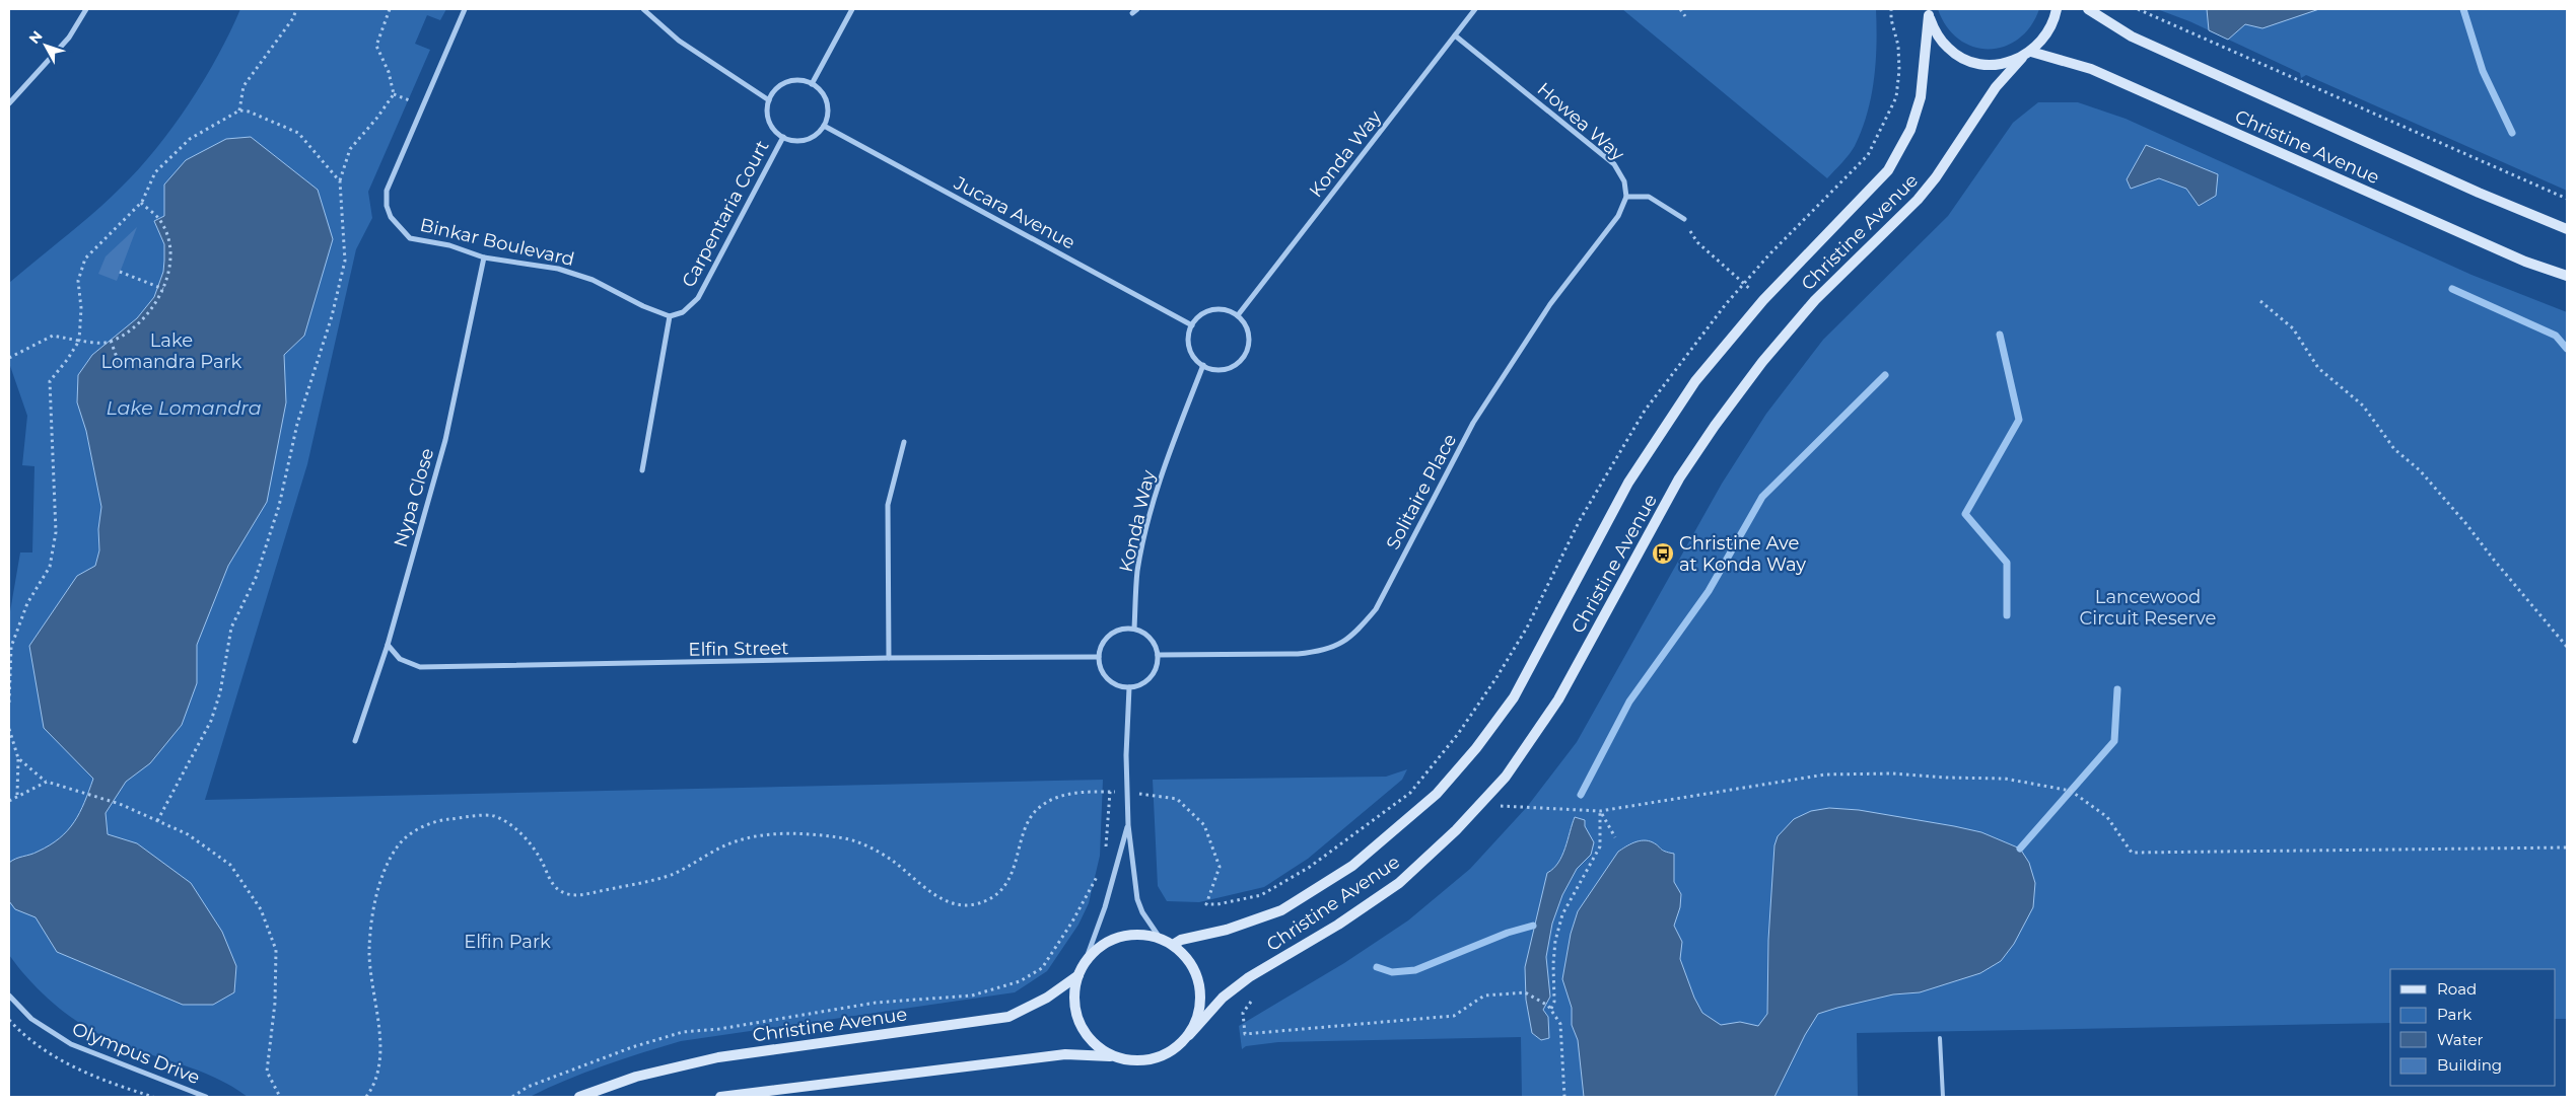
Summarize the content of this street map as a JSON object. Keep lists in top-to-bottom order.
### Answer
{
  "streets": {
    "main road": ["Christine Avenue"],
    "street": [
      "Howea Way",
      "Konda Way",
      "Jucara Avenue",
      "Carpentaria Court",
      "Binkar Boulevard",
      "Solitaire Place",
      "Nypa Close",
      "Elfin Street",
      "Olympus Drive"
    ]
  },
  "crossings": [
    ["Howea Way", "Konda Way"],
    ["Howea Way", "Solitaire Place"],
    ["Konda Way", "Jucara Avenue"],
    ["Konda Way", "Solitaire Place"],
    ["Konda Way", "Elfin Street"],
    ["Jucara Avenue", "Carpentaria Court"],
    ["Carpentaria Court", "Binkar Boulevard"],
    ["Binkar Boulevard", "Nypa Close"],
    ["Solitaire Place", "Elfin Street"],
    ["Nypa Close", "Elfin Street"]
  ],
  "water": ["Lake Lomandra"],
  "parks": ["Lake Lomandra Park", "Lancewood Circuit Reserve", "Elfin Park"],
  "places": {
    "bus stop": ["Christine Ave at Konda Way"]
  },
  "legend": [
    "Road",
    "Park",
    "Water",
    "Building"
  ],
  "north": "top left"
}
